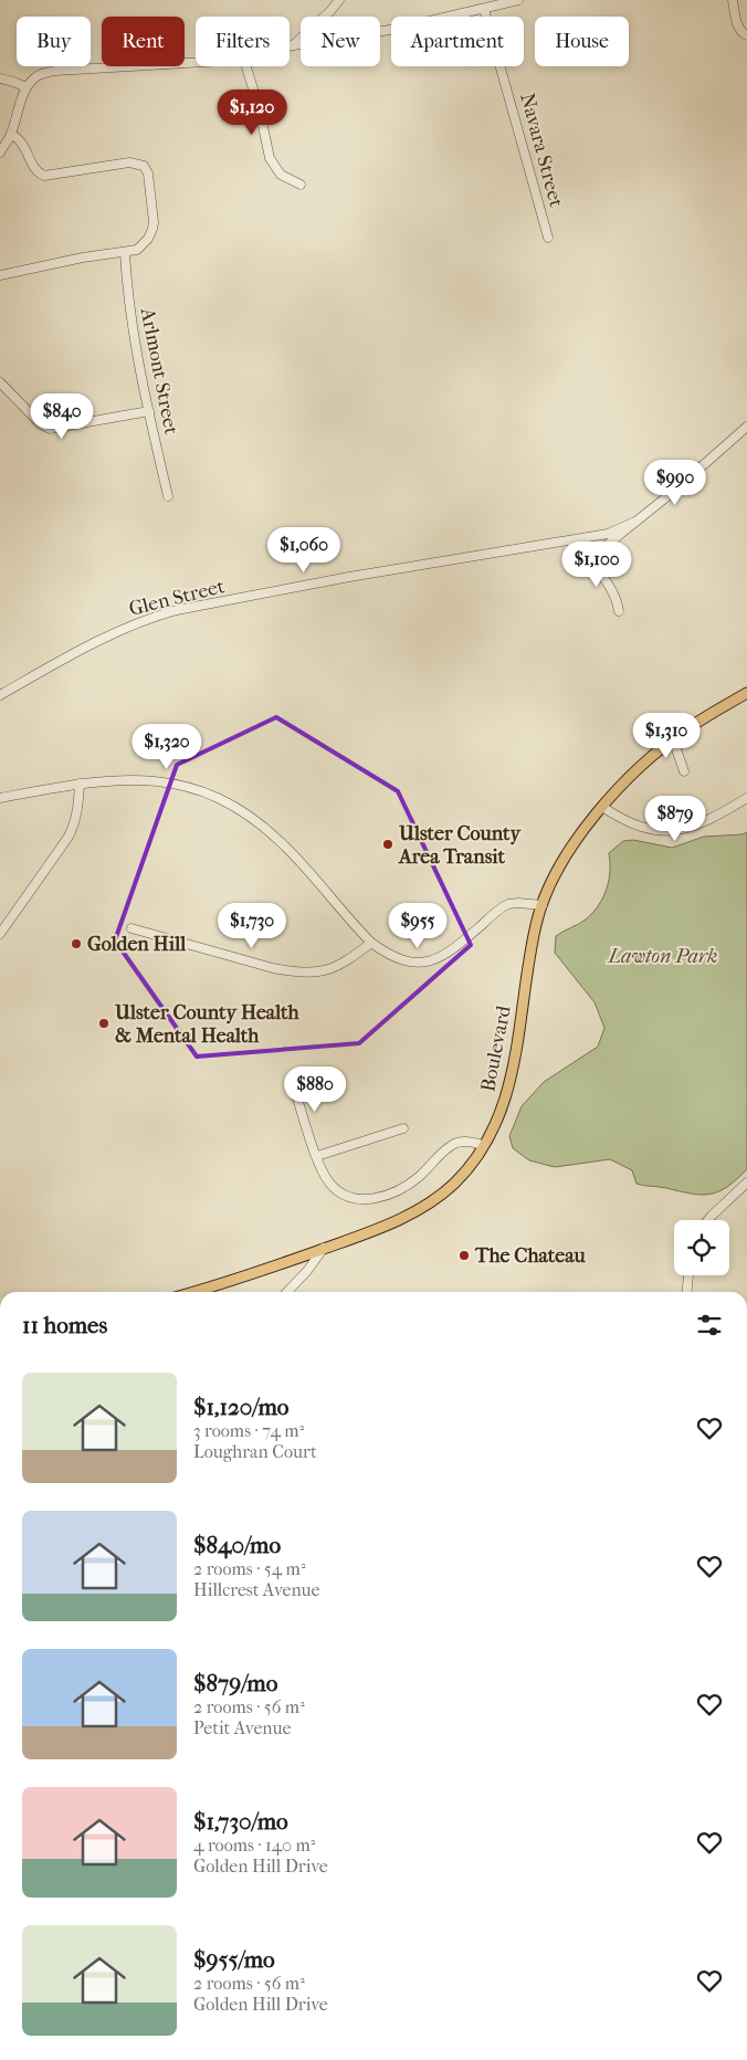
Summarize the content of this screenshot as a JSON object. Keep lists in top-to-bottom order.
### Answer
{
  "streets": {
    "main road": ["Boulevard"],
    "street": ["Navara Street", "Arlmont Street", "Glen Street"]
  },
  "parks": ["Lawton Park"],
  "places": [
    "Ulster County Area Transit",
    "Golden Hill",
    "Ulster County Health & Mental Health",
    "The Chateau"
  ],
  "page": {
    "chip": [
      "Buy",
      "Rent",
      "Filters",
      "New",
      "Apartment",
      "House"
    ],
    "price": [
      "$1,120",
      "$840",
      "$990",
      "$1,060",
      "$1,100",
      "$1,310",
      "$1,320",
      "$879",
      "$1,730",
      "$955",
      "$880"
    ],
    "heading": "11 homes",
    "list": [
      {
        "name": "$1,120/mo",
        "note": "3 rooms · 74 m² · Loughran Court"
      },
      {
        "name": "$840/mo",
        "note": "2 rooms · 54 m² · Hillcrest Avenue"
      },
      {
        "name": "$879/mo",
        "note": "2 rooms · 56 m² · Petit Avenue"
      },
      {
        "name": "$1,730/mo",
        "note": "4 rooms · 140 m² · Golden Hill Drive"
      },
      {
        "name": "$955/mo",
        "note": "2 rooms · 56 m² · Golden Hill Drive"
      }
    ]
  }
}
